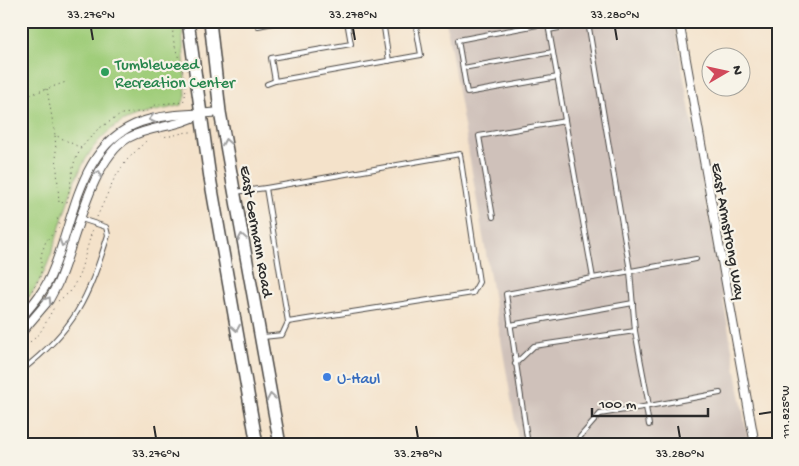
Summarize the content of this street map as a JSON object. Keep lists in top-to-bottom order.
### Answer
{
  "streets": {
    "main road": ["East Germann Road"],
    "street": ["East Armstrong Way"]
  },
  "places": ["Tumbleweed Recreation Center", "U-Haul"],
  "scale_bar": "100 m",
  "north": "right",
  "coordinates": [
    "33.276°N",
    "33.278°N",
    "33.280°N",
    "111.825°W"
  ]
}
